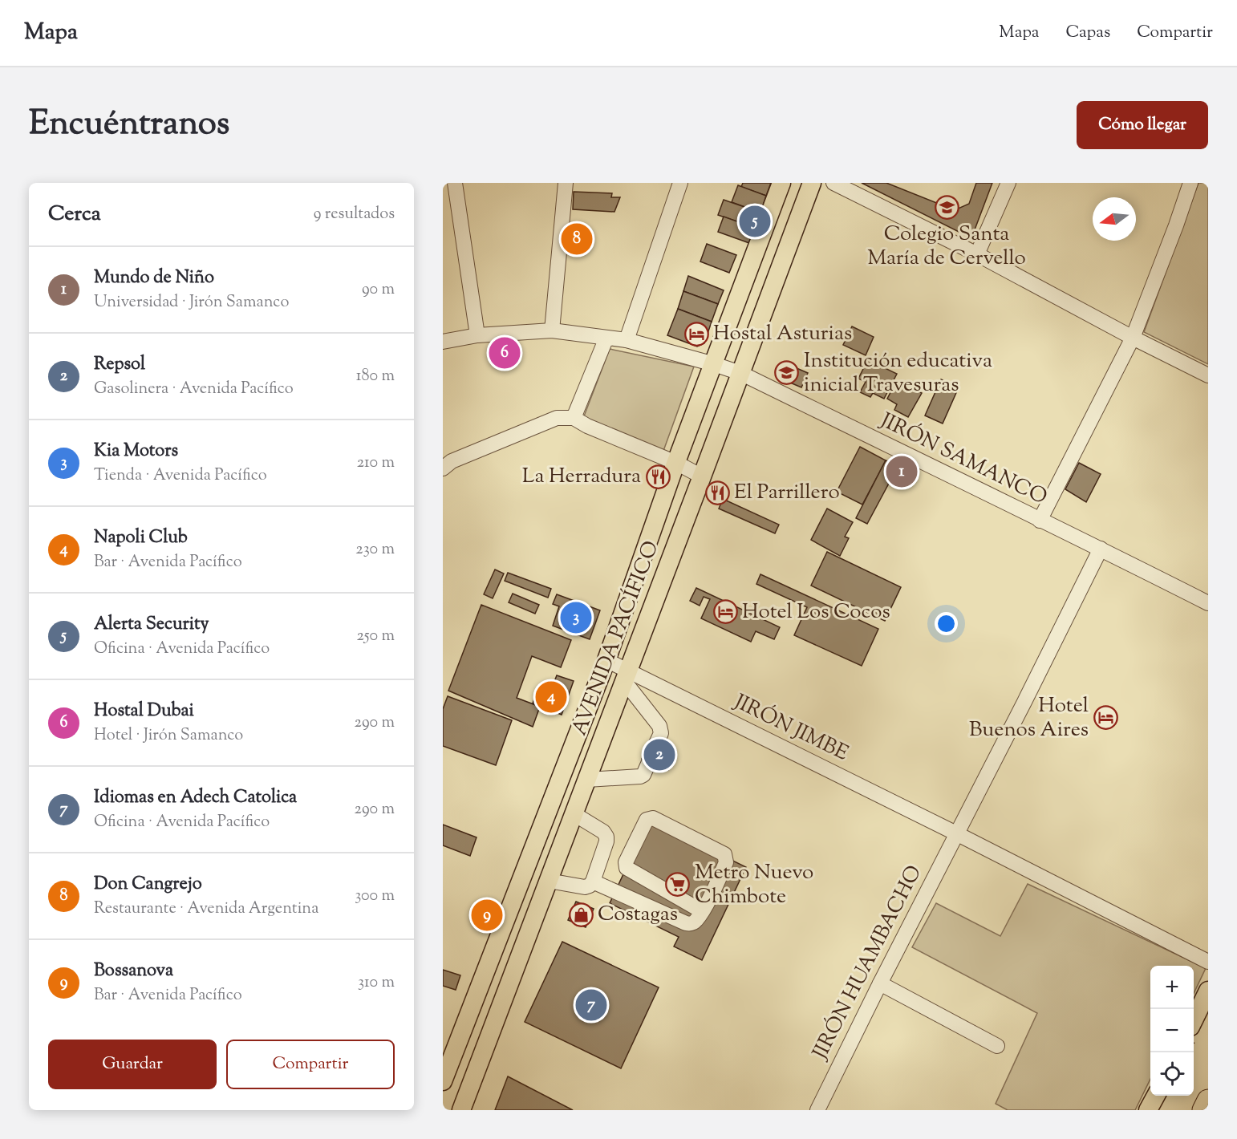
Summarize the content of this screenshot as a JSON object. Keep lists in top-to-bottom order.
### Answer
{
  "streets": {
    "main road": ["AVENIDA PACÍFICO"],
    "street": ["JIRÓN SAMANCO", "JIRÓN JIMBE", "JIRÓN HUAMBACHO"]
  },
  "crossings": [
    ["JIRÓN SAMANCO", "AVENIDA PACÍFICO"],
    ["JIRÓN SAMANCO", "JIRÓN HUAMBACHO"],
    ["AVENIDA PACÍFICO", "JIRÓN JIMBE"],
    ["JIRÓN JIMBE", "JIRÓN HUAMBACHO"]
  ],
  "places": {
    "school or university": ["Colegio Santa María de Cervello", "Institución educativa inicial Travesuras"],
    "hotel": ["Hostal Asturias", "Hotel Los Cocos", "Hotel Buenos Aires"],
    "restaurant": ["La Herradura", "El Parrillero"],
    "supermarket": ["Metro Nuevo Chimbote"],
    "shop": ["Costagas"]
  },
  "north": "left",
  "page": {
    "header": "Mapa",
    "nav": ["Mapa", "Capas", "Compartir"],
    "title": "Encuéntranos",
    "buttons": [
      "Cómo llegar",
      ["Guardar", "Compartir"]
    ],
    "heading": ["Cerca", "9 resultados"],
    "pins": [
      "5",
      "8",
      "6",
      "1",
      "3",
      "4",
      "2",
      "9",
      "7"
    ],
    "list": [
      {
        "mark": "1",
        "name": "Mundo de Niño",
        "note": "Universidad · Jirón Samanco",
        "value": "90 m"
      },
      {
        "mark": "2",
        "name": "Repsol",
        "note": "Gasolinera · Avenida Pacífico",
        "value": "180 m"
      },
      {
        "mark": "3",
        "name": "Kia Motors",
        "note": "Tienda · Avenida Pacífico",
        "value": "210 m"
      },
      {
        "mark": "4",
        "name": "Napoli Club",
        "note": "Bar · Avenida Pacífico",
        "value": "230 m"
      },
      {
        "mark": "5",
        "name": "Alerta Security",
        "note": "Oficina · Avenida Pacífico",
        "value": "250 m"
      },
      {
        "mark": "6",
        "name": "Hostal Dubai",
        "note": "Hotel · Jirón Samanco",
        "value": "290 m"
      },
      {
        "mark": "7",
        "name": "Idiomas en Adech Catolica",
        "note": "Oficina · Avenida Pacífico",
        "value": "290 m"
      },
      {
        "mark": "8",
        "name": "Don Cangrejo",
        "note": "Restaurante · Avenida Argentina",
        "value": "300 m"
      },
      {
        "mark": "9",
        "name": "Bossanova",
        "note": "Bar · Avenida Pacífico",
        "value": "310 m"
      }
    ],
    "map_buttons": ["+", "−"]
  }
}
